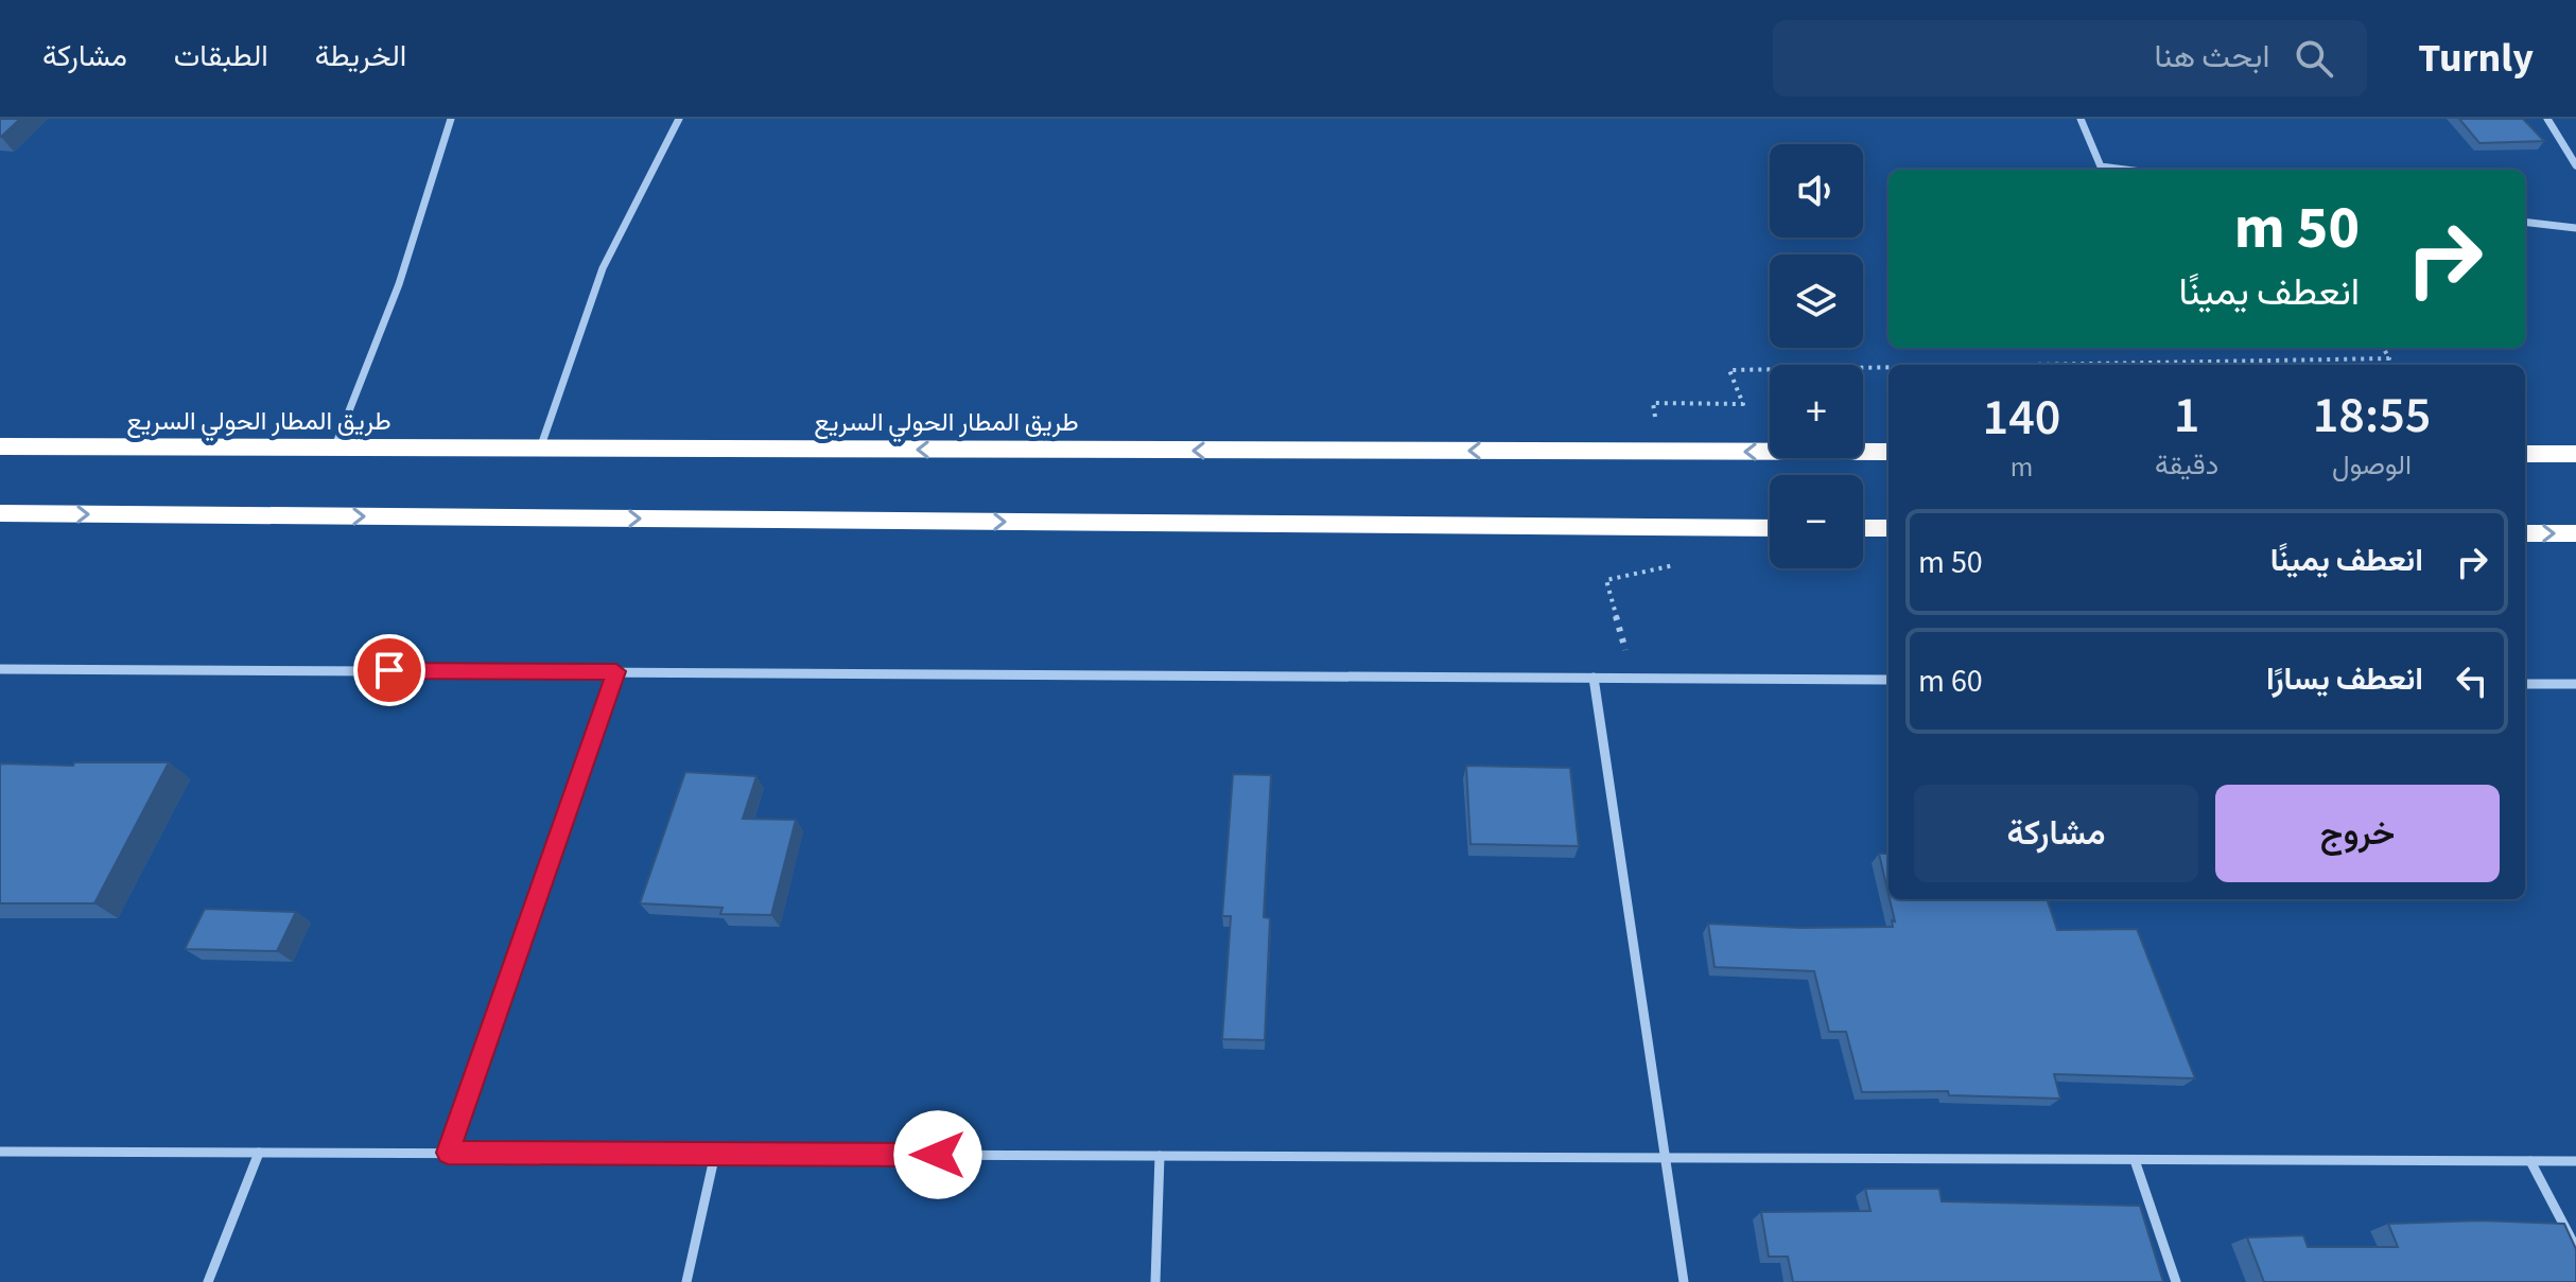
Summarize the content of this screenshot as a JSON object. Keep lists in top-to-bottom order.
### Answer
{
  "streets": {
    "highway": ["طريق المطار الحولي السريع"]
  },
  "page": {
    "header": "Turnly",
    "search": "ابحث هنا",
    "nav": ["الخريطة", "الطبقات", "مشاركة"],
    "map_buttons": ["+", "−"],
    "turn": ["50 m", "انعطف يمينًا"],
    "eta": [
      "18:55",
      "الوصول",
      "1",
      "دقيقة",
      "140",
      "m"
    ],
    "list": [
      {
        "name": "انعطف يمينًا",
        "value": "50 m"
      },
      {
        "name": "انعطف يسارًا",
        "value": "60 m"
      }
    ],
    "buttons": ["خروج", "مشاركة"]
  }
}
